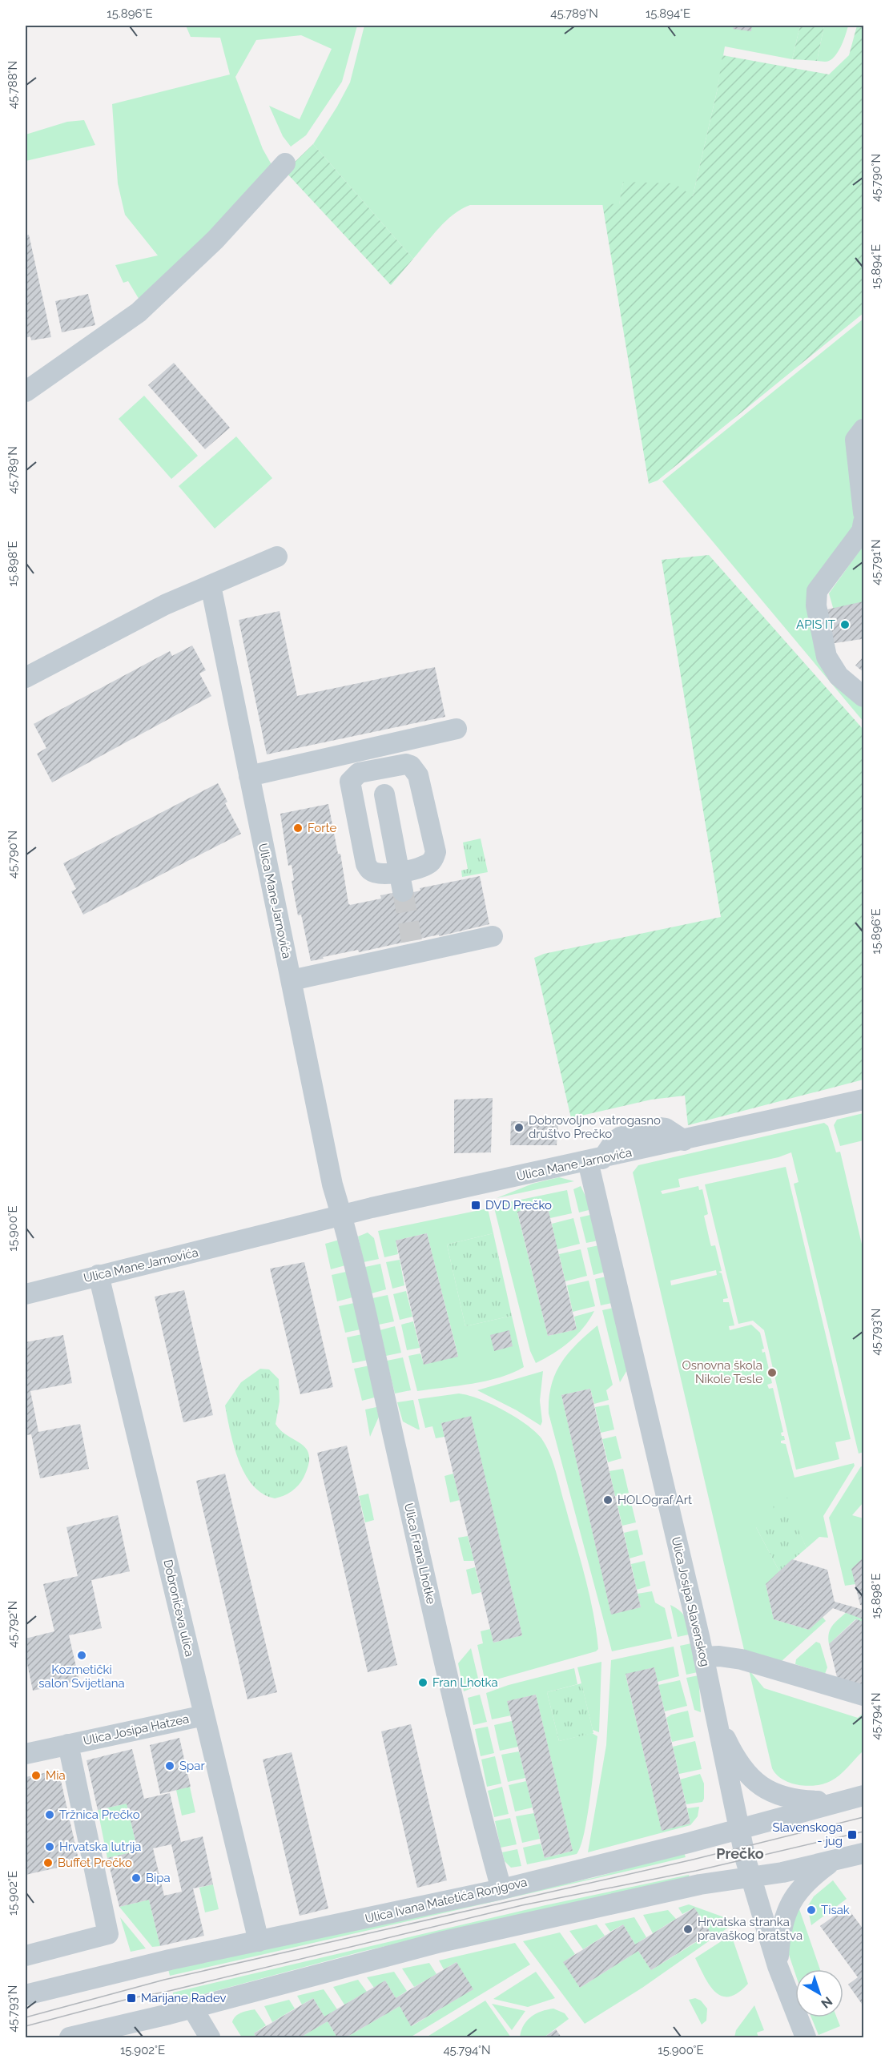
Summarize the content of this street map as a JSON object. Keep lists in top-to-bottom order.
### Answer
{
  "streets": {
    "street": [
      "Ulica Mane Jarnovića",
      "Ulica Frana Lhotke",
      "Ulica Josipa Slavenskog",
      "Dobronićeva ulica",
      "Ulica Josipa Hatzea",
      "Ulica Ivana Matetića Ronjgova"
    ]
  },
  "crossings": [
    ["Ulica Mane Jarnovića", "Ulica Frana Lhotke"],
    ["Ulica Mane Jarnovića", "Ulica Josipa Slavenskog"],
    ["Ulica Mane Jarnovića", "Dobronićeva ulica"],
    ["Ulica Frana Lhotke", "Ulica Ivana Matetića Ronjgova"],
    ["Ulica Josipa Slavenskog", "Ulica Ivana Matetića Ronjgova"],
    ["Dobronićeva ulica", "Ulica Josipa Hatzea"],
    ["Dobronićeva ulica", "Ulica Ivana Matetića Ronjgova"]
  ],
  "districts": ["Prečko"],
  "places": {
    "other": [
      "APIS IT",
      "Forte",
      "Dobrovoljno vatrogasno društvo Prečko",
      "Osnovna škola Nikole Tesle",
      "HOLOgraf Art",
      "Kozmetički salon Svijetlana",
      "Fran Lhotka",
      "Spar",
      "Mia",
      "Tržnica Prečko",
      "Hrvatska lutrija",
      "Buffet Prečko",
      "Bipa",
      "Tisak",
      "Hrvatska stranka pravaškog bratstva"
    ],
    "transit": ["DVD Prečko", "Slavenskoga - jug", "Marijane Radev"]
  },
  "north": "bottom right",
  "coordinates": [
    "15.896°E",
    "45.789°N",
    "15.894°E",
    "45.788°N",
    "45.790°N",
    "45.791°N",
    "15.898°E",
    "15.900°E",
    "45.793°N",
    "45.792°N",
    "45.794°N",
    "15.902°E"
  ]
}
